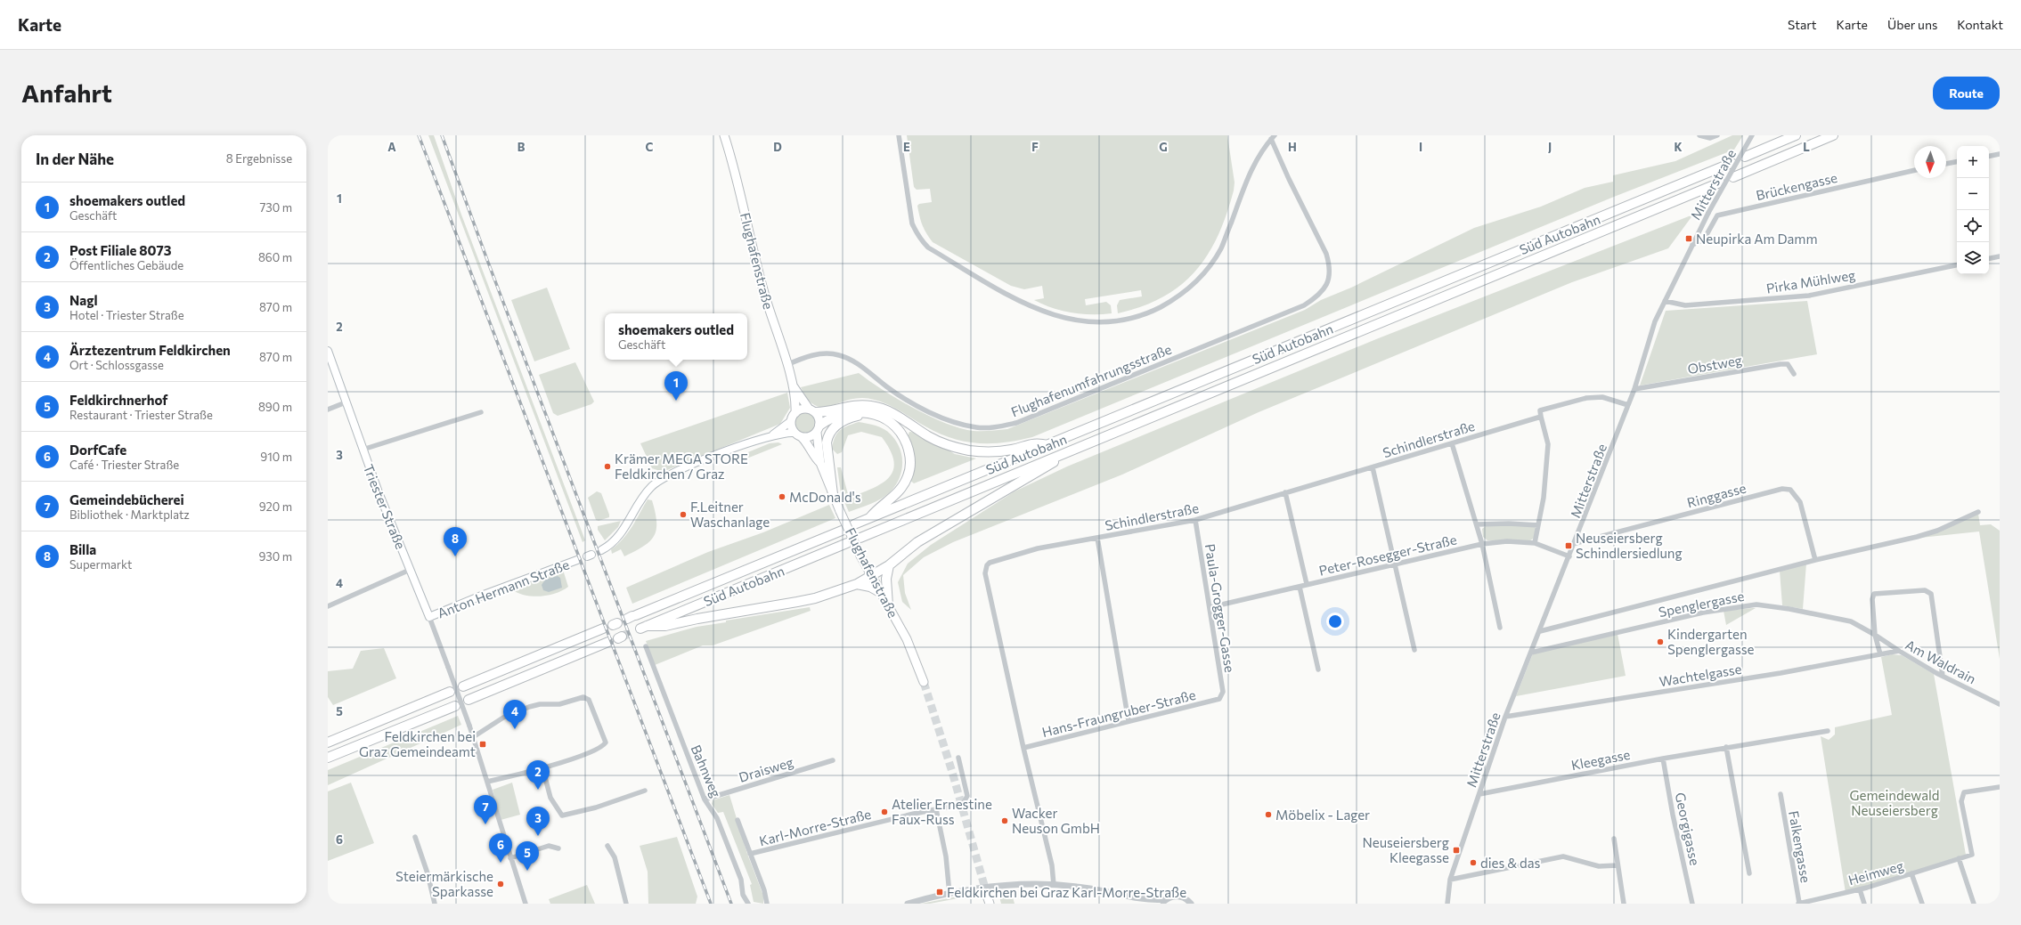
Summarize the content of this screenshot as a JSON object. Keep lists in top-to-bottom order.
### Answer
{
  "streets": {
    "highway": ["Süd Autobahn"],
    "main road": ["Flughafenstraße", "Triester Straße", "Anton Hermann Straße"],
    "street": [
      "Mitterstraße",
      "Brückengasse",
      "Pirka Mühlweg",
      "Obstweg",
      "Flughafenumfahrungsstraße",
      "Schindlerstraße",
      "Ringgasse",
      "Peter-Rosegger-Straße",
      "Spenglergasse",
      "Paula-Grogger-Gasse",
      "Am Waldrain",
      "Wachtelgasse",
      "Hans-Fraungruber-Straße",
      "Kleegasse",
      "Draisweg",
      "Bahnweg",
      "Karl-Morre-Straße",
      "Georgigasse",
      "Falkengasse",
      "Heimweg"
    ]
  },
  "crossings": [
    ["Mitterstraße", "Brückengasse"],
    ["Mitterstraße", "Pirka Mühlweg"],
    ["Mitterstraße", "Obstweg"],
    ["Mitterstraße", "Schindlerstraße"],
    ["Mitterstraße", "Ringgasse"],
    ["Mitterstraße", "Peter-Rosegger-Straße"],
    ["Mitterstraße", "Spenglergasse"],
    ["Mitterstraße", "Wachtelgasse"],
    ["Mitterstraße", "Kleegasse"],
    ["Flughafenstraße", "Flughafenumfahrungsstraße"],
    ["Schindlerstraße", "Paula-Grogger-Gasse"],
    ["Schindlerstraße", "Hans-Fraungruber-Straße"],
    ["Triester Straße", "Anton Hermann Straße"],
    ["Peter-Rosegger-Straße", "Paula-Grogger-Gasse"],
    ["Spenglergasse", "Am Waldrain"],
    ["Paula-Grogger-Gasse", "Hans-Fraungruber-Straße"],
    ["Am Waldrain", "Wachtelgasse"],
    ["Kleegasse", "Georgigasse"],
    ["Draisweg", "Bahnweg"],
    ["Falkengasse", "Heimweg"]
  ],
  "parks": ["Gemeindewald Neuseiersberg"],
  "places": {
    "transit": [
      "Neupirka Am Damm",
      "Neuseiersberg Schindlersiedlung",
      "Feldkirchen bei Graz Gemeindeamt",
      "Neuseiersberg Kleegasse",
      "Feldkirchen bei Graz Karl-Morre-Straße"
    ],
    "other": [
      "Krämer MEGA STORE Feldkirchen / Graz",
      "McDonald's",
      "F.Leitner Waschanlage",
      "Kindergarten Spenglergasse",
      "Atelier Ernestine Faux-Russ",
      "Möbelix - Lager",
      "Wacker Neuson GmbH",
      "dies & das",
      "Steiermärkische Sparkasse"
    ]
  },
  "north": "bottom",
  "page": {
    "header": "Karte",
    "nav": [
      "Start",
      "Karte",
      "Über uns",
      "Kontakt"
    ],
    "buttons": "Route",
    "title": "Anfahrt",
    "heading": ["In der Nähe", "8 Ergebnisse"],
    "map_buttons": ["+", "−"],
    "list": [
      {
        "mark": "1",
        "name": "shoemakers outled",
        "note": "Geschäft",
        "value": "730 m"
      },
      {
        "mark": "2",
        "name": "Post Filiale 8073",
        "note": "Öffentliches Gebäude",
        "value": "860 m"
      },
      {
        "mark": "3",
        "name": "Nagl",
        "note": "Hotel · Triester Straße",
        "value": "870 m"
      },
      {
        "mark": "4",
        "name": "Ärztezentrum Feldkirchen",
        "note": "Ort · Schlossgasse",
        "value": "870 m"
      },
      {
        "mark": "5",
        "name": "Feldkirchnerhof",
        "note": "Restaurant · Triester Straße",
        "value": "890 m"
      },
      {
        "mark": "6",
        "name": "DorfCafe",
        "note": "Café · Triester Straße",
        "value": "910 m"
      },
      {
        "mark": "7",
        "name": "Gemeindebücherei",
        "note": "Bibliothek · Marktplatz",
        "value": "920 m"
      },
      {
        "mark": "8",
        "name": "Billa",
        "note": "Supermarkt",
        "value": "930 m"
      }
    ],
    "popup": ["shoemakers outled", "Geschäft"],
    "pins": [
      "1",
      "8",
      "4",
      "2",
      "7",
      "3",
      "6",
      "5"
    ]
  },
  "grid": {
    "columns": [
      "A",
      "B",
      "C",
      "D",
      "E",
      "F",
      "G",
      "H",
      "I",
      "J",
      "K",
      "L"
    ],
    "rows": [
      "1",
      "2",
      "3",
      "4",
      "5",
      "6"
    ]
  }
}
